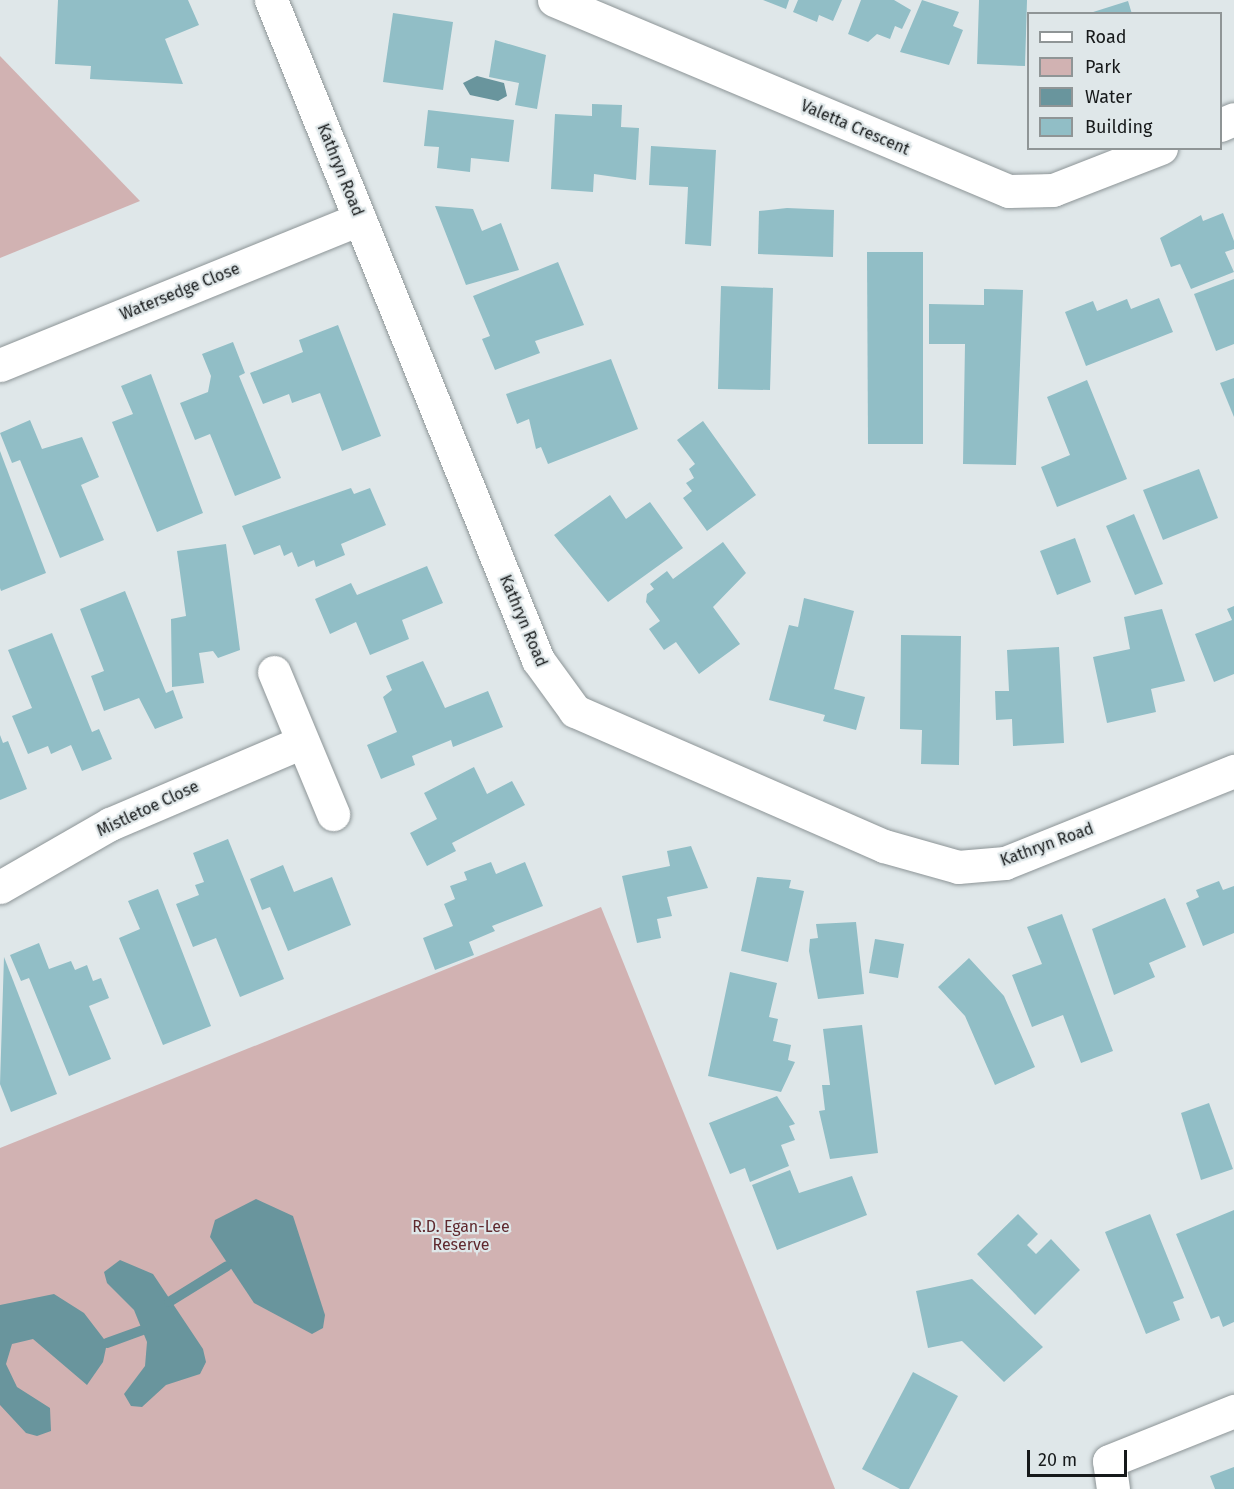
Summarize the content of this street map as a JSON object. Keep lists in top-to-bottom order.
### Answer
{
  "streets": {
    "street": [
      "Valetta Crescent",
      "Kathryn Road",
      "Watersedge Close",
      "Mistletoe Close"
    ]
  },
  "crossings": [
    ["Kathryn Road", "Watersedge Close"]
  ],
  "parks": ["R.D. Egan-Lee Reserve"],
  "legend": [
    "Road",
    "Park",
    "Water",
    "Building"
  ],
  "scale_bar": "20 m"
}
